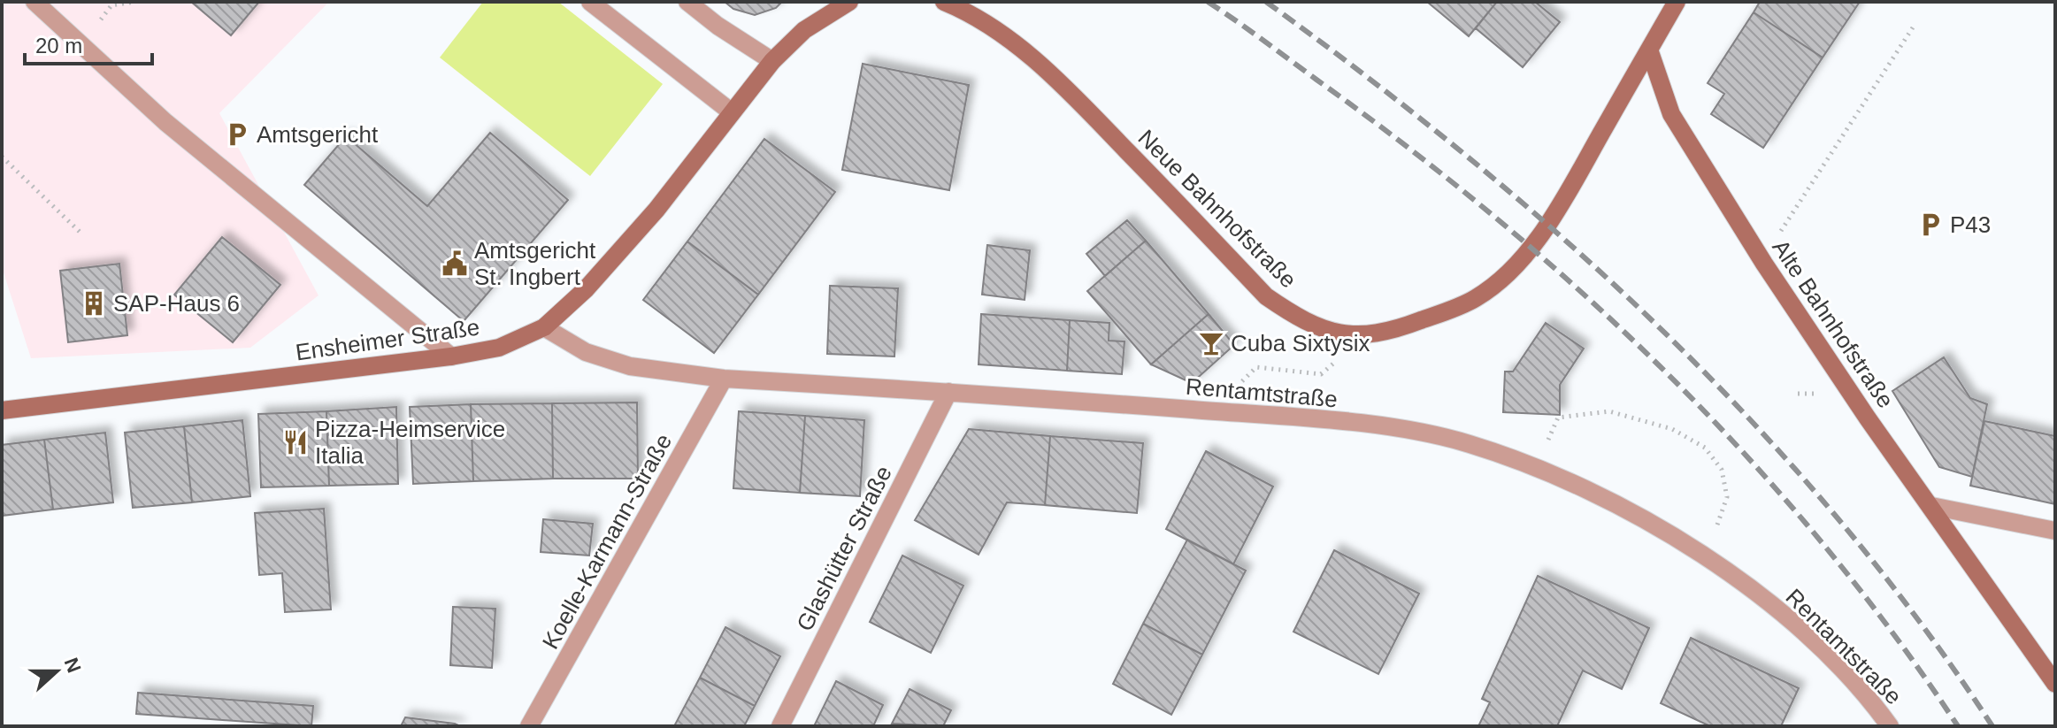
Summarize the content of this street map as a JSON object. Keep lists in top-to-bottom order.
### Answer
{
  "streets": {
    "main road": ["Neue Bahnhofstraße", "Alte Bahnhofstraße", "Ensheimer Straße"],
    "street": ["Rentamtstraße", "Koelle-Karmann-Straße", "Glashütter Straße"]
  },
  "crossings": [
    ["Neue Bahnhofstraße", "Alte Bahnhofstraße"],
    ["Ensheimer Straße", "Rentamtstraße"],
    ["Rentamtstraße", "Koelle-Karmann-Straße"],
    ["Rentamtstraße", "Glashütter Straße"]
  ],
  "places": {
    "parking": ["Amtsgericht", "P43"],
    "public building": ["Amtsgericht St. Ingbert"],
    "building": ["SAP-Haus 6"],
    "bar": ["Cuba Sixtysix"],
    "restaurant": ["Pizza-Heimservice Italia"]
  },
  "scale_bar": "20 m",
  "north": "right"
}
